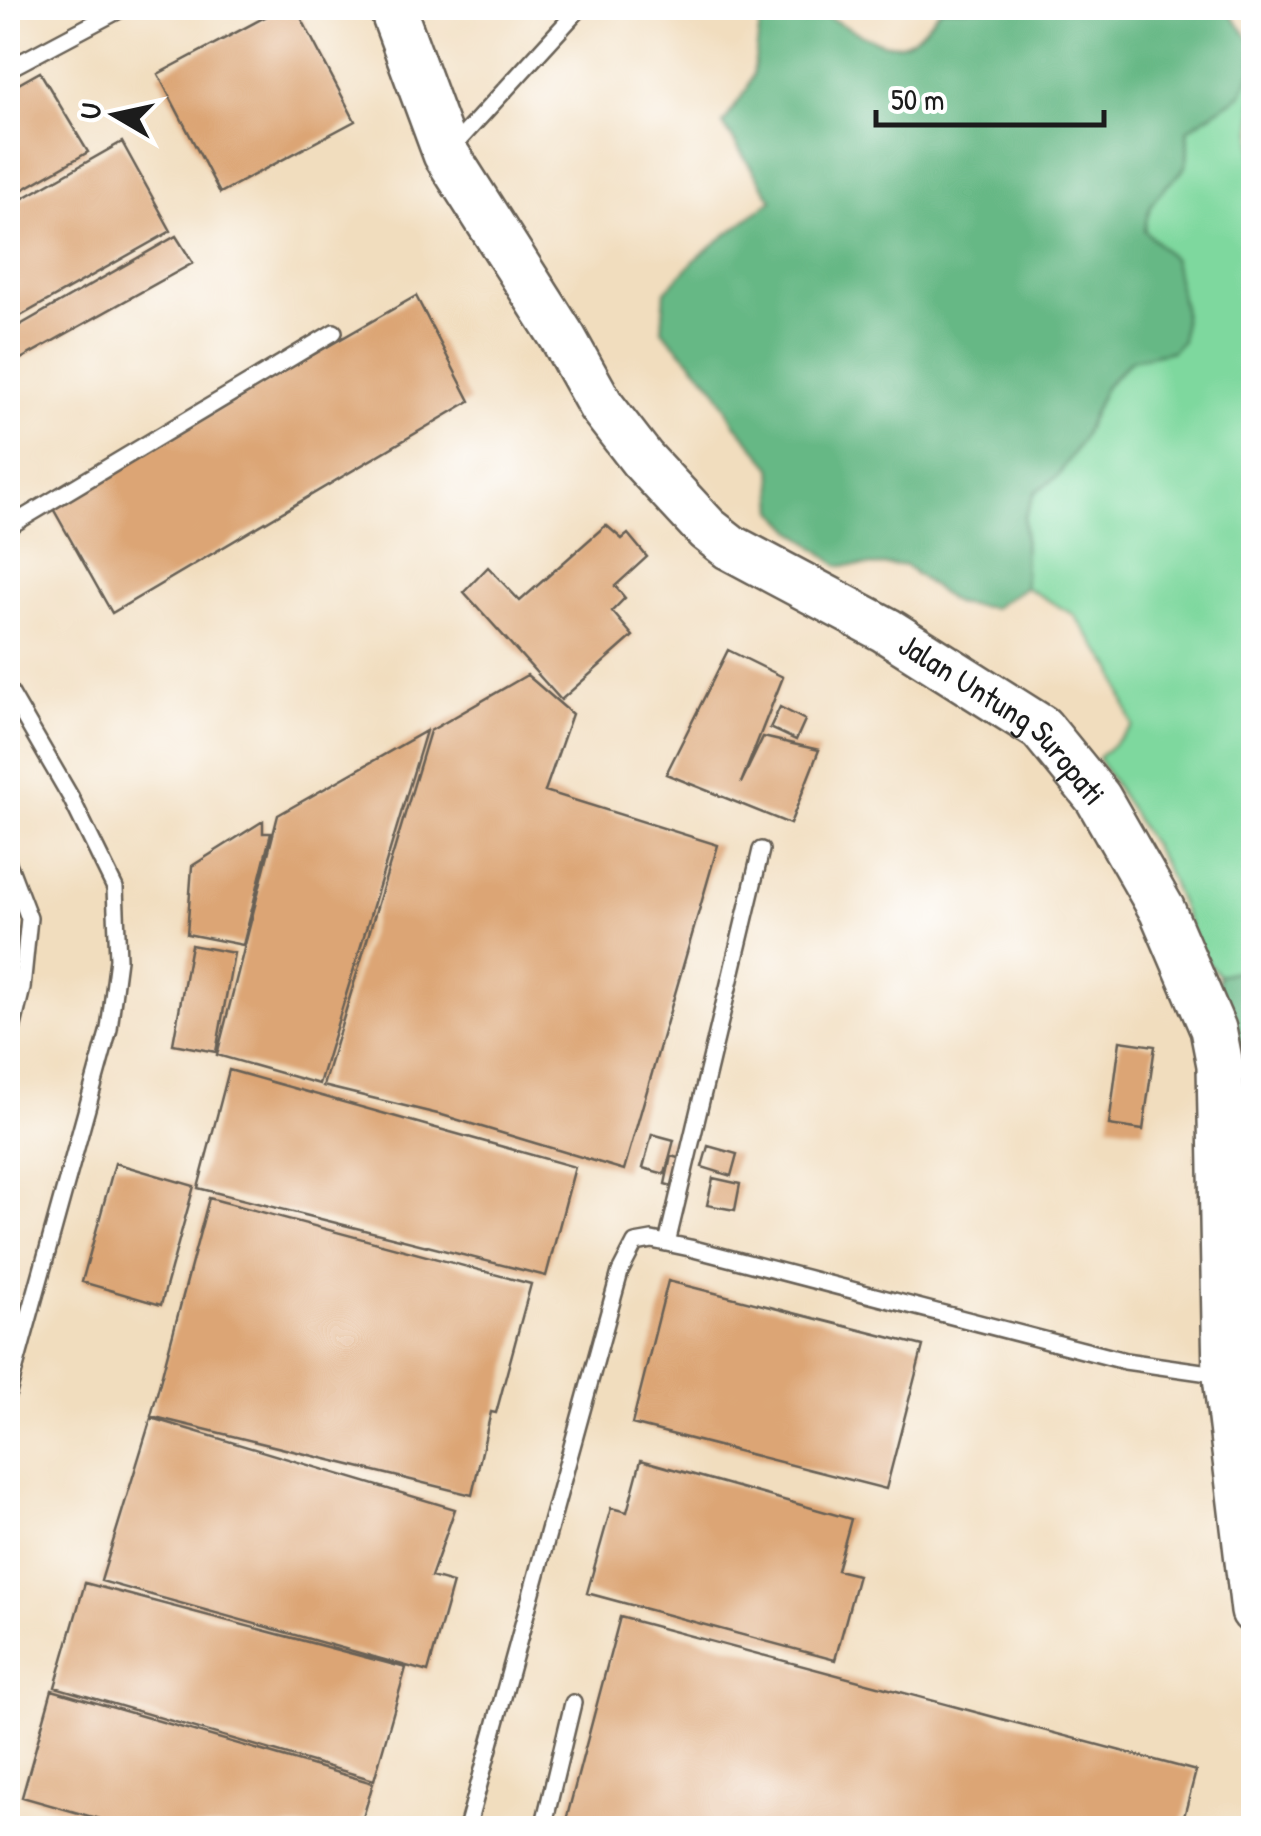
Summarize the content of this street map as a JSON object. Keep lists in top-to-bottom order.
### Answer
{
  "streets": {
    "main road": ["Jalan Untung Suropati"]
  },
  "scale_bar": "50 m",
  "north": "left"
}
